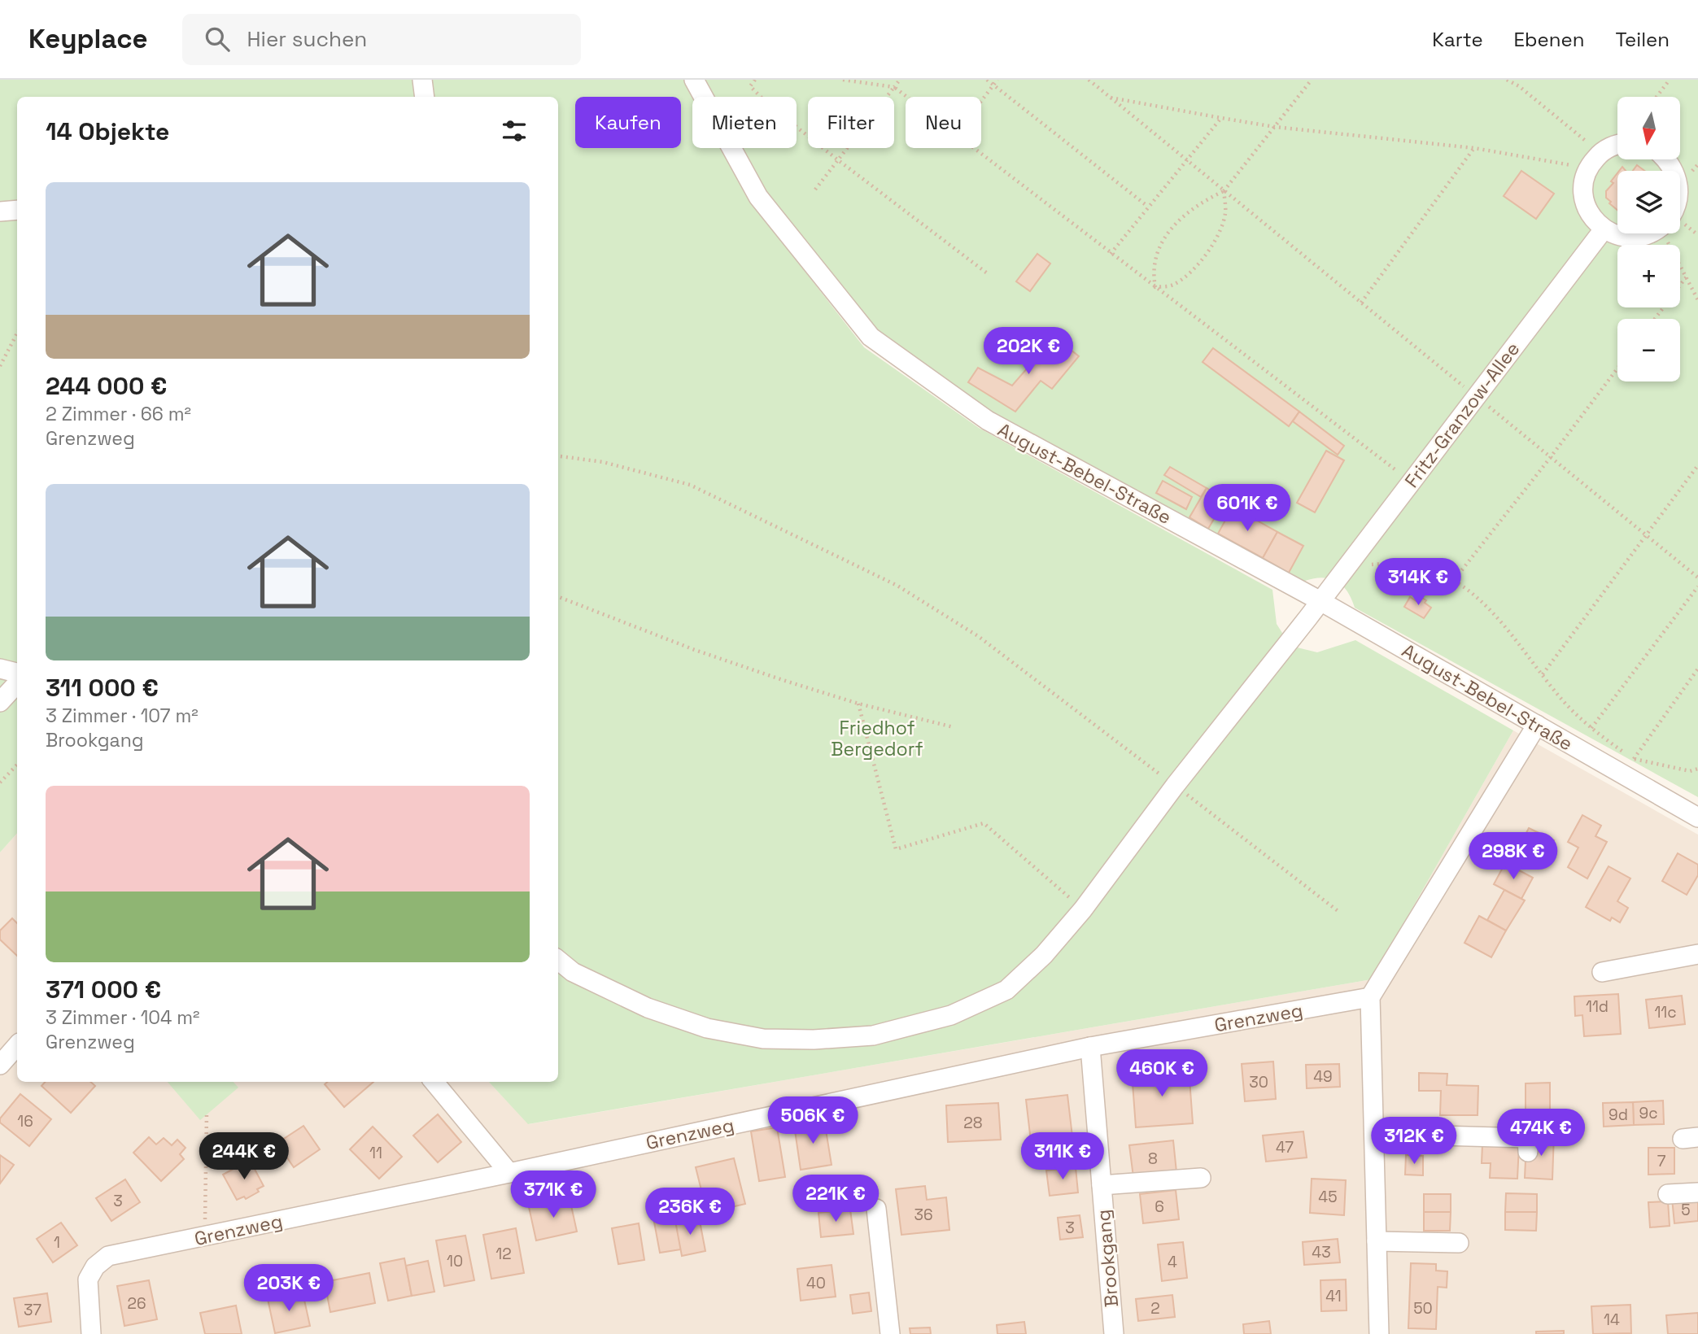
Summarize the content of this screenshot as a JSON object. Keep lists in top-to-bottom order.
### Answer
{
  "streets": {
    "street": [
      "Fritz-Granzow-Allee",
      "August-Bebel-Straße",
      "Grenzweg",
      "Brookgang"
    ]
  },
  "crossings": [
    ["Fritz-Granzow-Allee", "August-Bebel-Straße"],
    ["Grenzweg", "Brookgang"]
  ],
  "parks": ["Friedhof Bergedorf"],
  "house_numbers": [
    "11d",
    "11c",
    "49",
    "30",
    "9c",
    "9d",
    "16",
    "28",
    "47",
    "11",
    "8",
    "7",
    "45",
    "3",
    "6",
    "5",
    "36",
    "3",
    "1",
    "43",
    "12",
    "10",
    "4",
    "40",
    "41",
    "26",
    "2",
    "50",
    "37",
    "14"
  ],
  "north": "bottom",
  "page": {
    "header": "Keyplace",
    "search": "Hier suchen",
    "nav": ["Karte", "Ebenen", "Teilen"],
    "map_buttons": ["+", "−"],
    "chip": [
      "Kaufen",
      "Mieten",
      "Filter",
      "Neu"
    ],
    "heading": "14 Objekte",
    "list": [
      {
        "name": "244 000 €",
        "note": "2 Zimmer · 66 m² · Grenzweg"
      },
      {
        "name": "311 000 €",
        "note": "3 Zimmer · 107 m² · Brookgang"
      },
      {
        "name": "371 000 €",
        "note": "3 Zimmer · 104 m² · Grenzweg"
      }
    ],
    "price": [
      "202K €",
      "601K €",
      "314K €",
      "298K €",
      "460K €",
      "506K €",
      "474K €",
      "312K €",
      "244K €",
      "311K €",
      "371K €",
      "221K €",
      "236K €",
      "203K €"
    ]
  }
}
